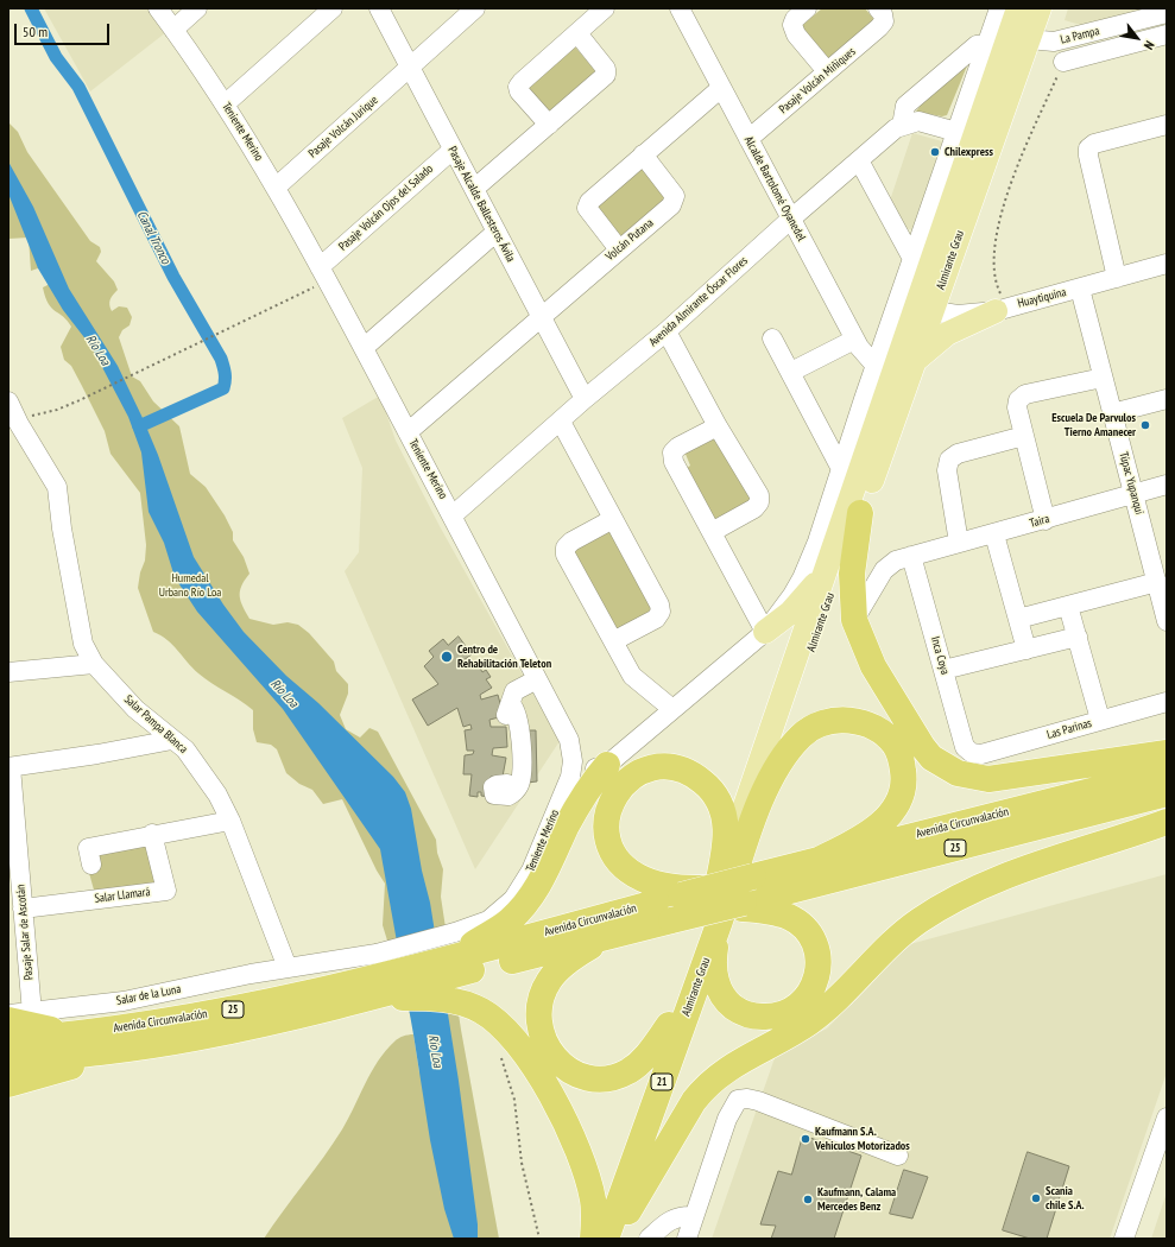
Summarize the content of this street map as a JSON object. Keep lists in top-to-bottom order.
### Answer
{
  "streets": {
    "highway": [
      "Almirante Grau",
      "Avenida Circunvalación",
      "25",
      "21"
    ],
    "street": [
      "La Pampa",
      "Pasaje Volcán Miñiques",
      "Pasaje Volcán Jurique",
      "Teniente Merino",
      "Alcalde Bartolomé Oyanedel",
      "Pasaje Alcalde Ballesteros Ávila",
      "Pasaje Volcán Ojos del Salado",
      "Volcán Putana",
      "Huaytiquina",
      "Avenida Almirante Óscar Flores",
      "Túpac Yupanqui",
      "Taira",
      "Inca Coya",
      "Salar Pampa Blanca",
      "Las Parinas",
      "Salar Llamará",
      "Pasaje Salar de Ascotán",
      "Salar de la Luna"
    ]
  },
  "crossings": [
    ["La Pampa", "Almirante Grau"],
    ["Pasaje Volcán Miñiques", "Alcalde Bartolomé Oyanedel"],
    ["Pasaje Volcán Jurique", "Teniente Merino"],
    ["Pasaje Volcán Jurique", "Pasaje Alcalde Ballesteros Ávila"],
    ["Teniente Merino", "Pasaje Volcán Ojos del Salado"],
    ["Teniente Merino", "Volcán Putana"],
    ["Teniente Merino", "Almirante Grau"],
    ["Teniente Merino", "Avenida Almirante Óscar Flores"],
    ["Teniente Merino", "Avenida Circunvalación"],
    ["Teniente Merino", "Salar de la Luna"],
    ["Alcalde Bartolomé Oyanedel", "Almirante Grau"],
    ["Alcalde Bartolomé Oyanedel", "Avenida Almirante Óscar Flores"],
    ["Pasaje Alcalde Ballesteros Ávila", "Pasaje Volcán Ojos del Salado"],
    ["Pasaje Alcalde Ballesteros Ávila", "Volcán Putana"],
    ["Pasaje Alcalde Ballesteros Ávila", "Avenida Almirante Óscar Flores"],
    ["Almirante Grau", "Huaytiquina"],
    ["Almirante Grau", "Avenida Almirante Óscar Flores"],
    ["Almirante Grau", "Avenida Circunvalación"],
    ["Huaytiquina", "Túpac Yupanqui"],
    ["Túpac Yupanqui", "Taira"],
    ["Taira", "Inca Coya"],
    ["Inca Coya", "Las Parinas"],
    ["Salar Pampa Blanca", "Salar de la Luna"],
    ["Avenida Circunvalación", "Salar de la Luna"],
    ["Salar Llamará", "Pasaje Salar de Ascotán"],
    ["Pasaje Salar de Ascotán", "Salar de la Luna"]
  ],
  "water": ["Canal Tronco", "Río Loa"],
  "parks": ["Humedal Urbano Río Loa"],
  "places": [
    "Chilexpress",
    "Escuela De Parvulos Tierno Amanecer",
    "Centro de Rehabilitación Teleton",
    "Kaufmann S.A. Vehiculos Motorizados",
    "Scania chile S.A.",
    "Kaufmann, Calama Mercedes Benz"
  ],
  "scale_bar": "50 m",
  "north": "bottom right"
}
